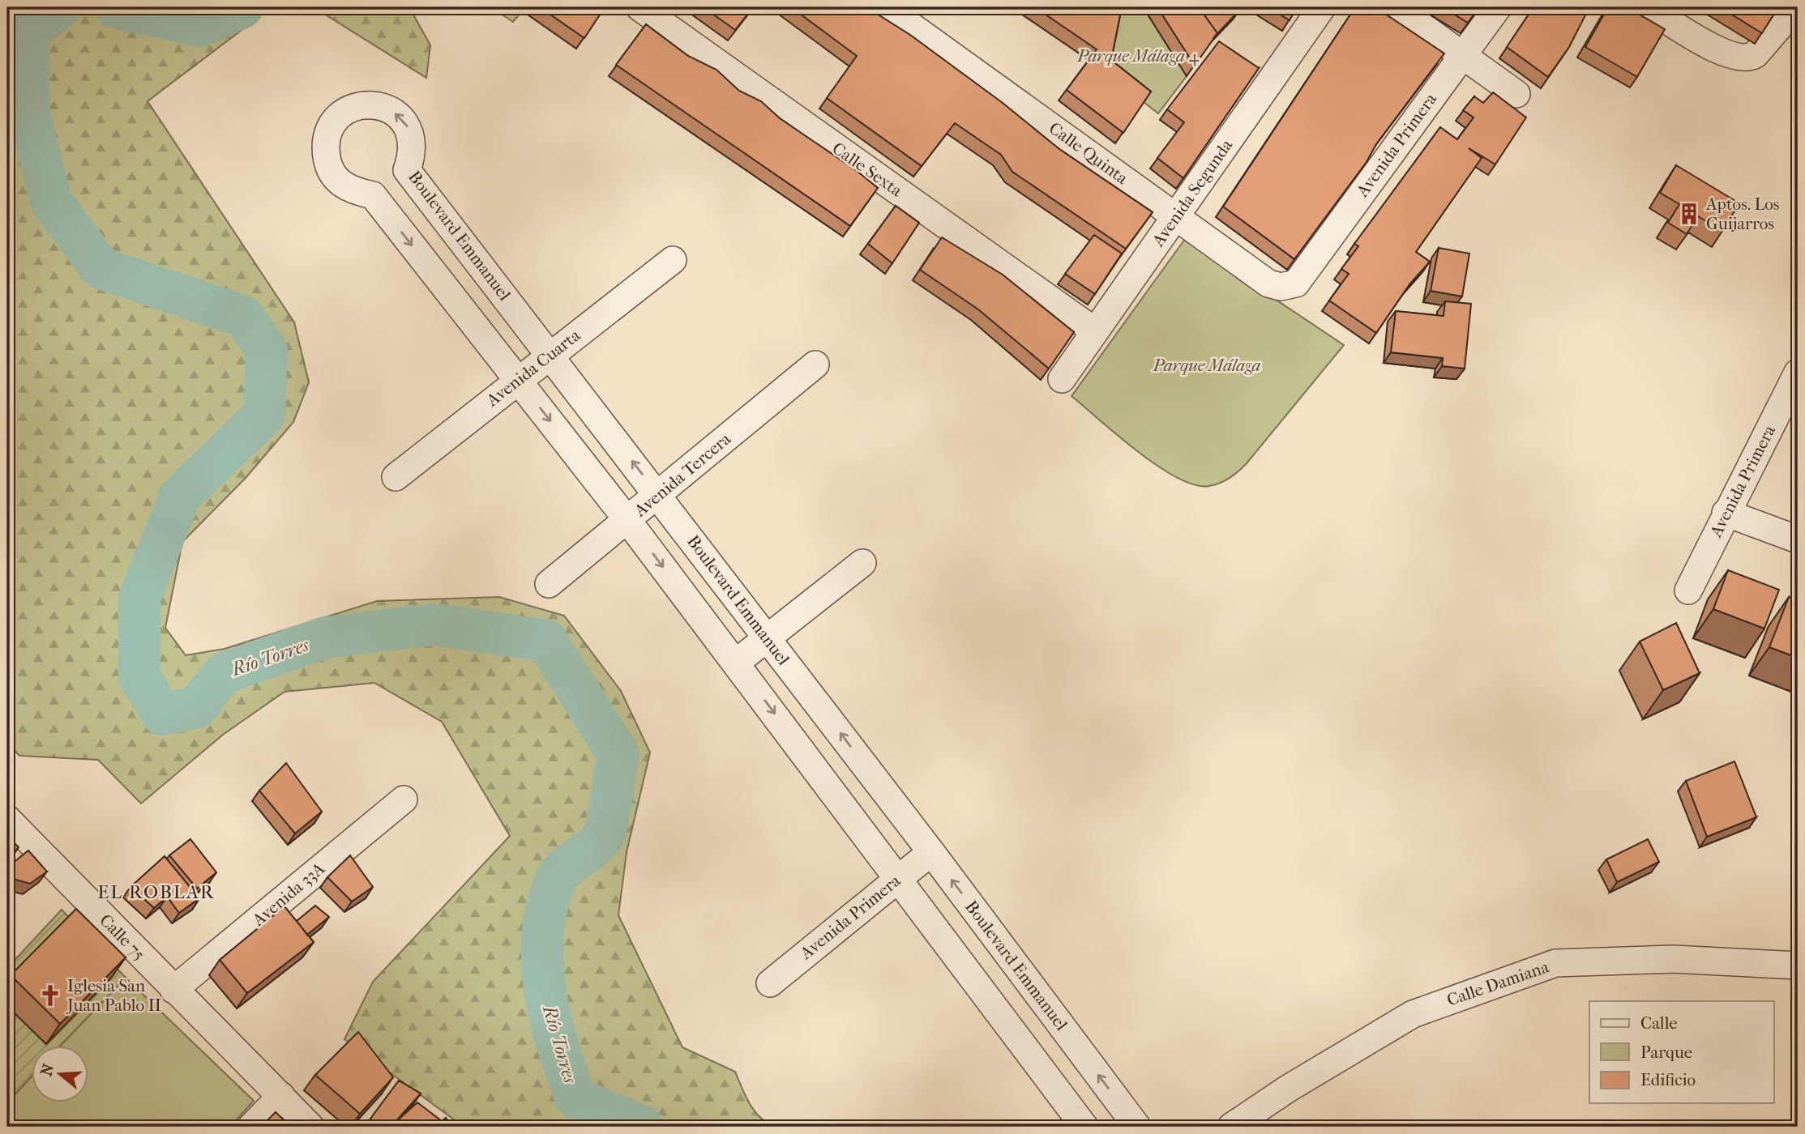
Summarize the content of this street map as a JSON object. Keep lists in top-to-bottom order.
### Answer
{
  "streets": {
    "street": [
      "Avenida Primera",
      "Calle Quinta",
      "Calle Sexta",
      "Avenida Segunda",
      "Boulevard Emmanuel",
      "Avenida Cuarta",
      "Avenida Tercera",
      "Avenida 33A",
      "Calle 75",
      "Calle Damiana"
    ]
  },
  "crossings": [
    ["Avenida Primera", "Calle Quinta"],
    ["Avenida Primera", "Boulevard Emmanuel"],
    ["Calle Quinta", "Avenida Segunda"],
    ["Calle Sexta", "Avenida Segunda"],
    ["Boulevard Emmanuel", "Avenida Cuarta"],
    ["Boulevard Emmanuel", "Avenida Tercera"],
    ["Avenida 33A", "Calle 75"]
  ],
  "districts": ["EL ROBLAR"],
  "water": ["Río Torres"],
  "parks": ["Parque Málaga 4", "Parque Málaga"],
  "places": {
    "building": ["Aptos. Los Guijarros"],
    "church": ["Iglesia San Juan Pablo II"]
  },
  "legend": ["Calle", "Parque", "Edificio"],
  "north": "left"
}
